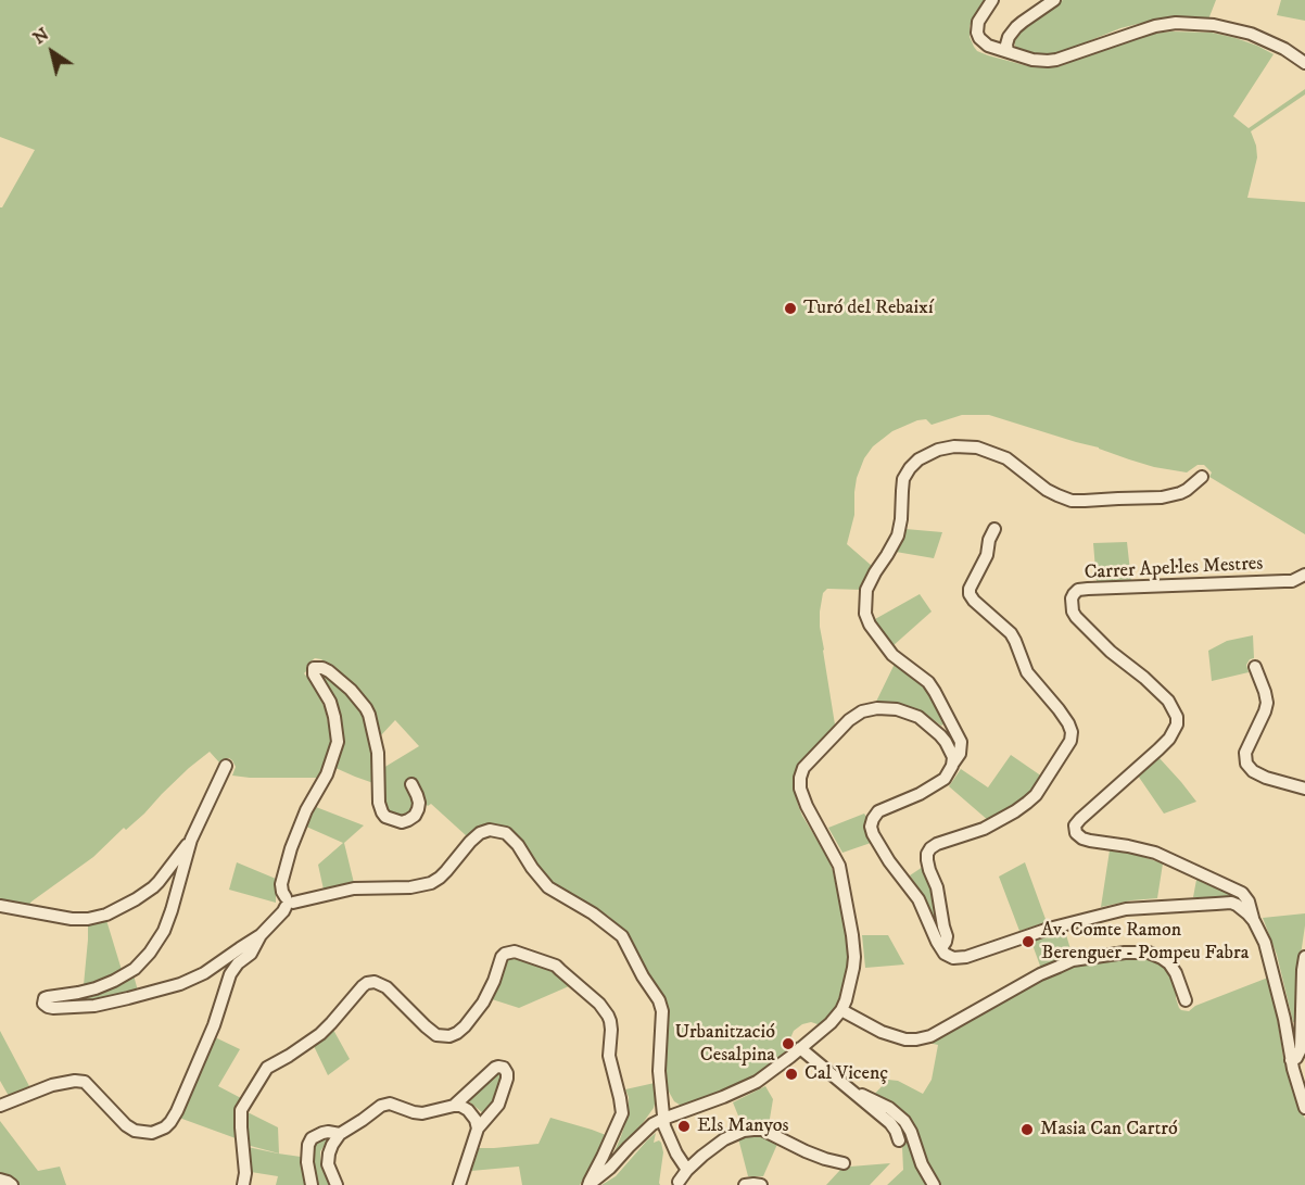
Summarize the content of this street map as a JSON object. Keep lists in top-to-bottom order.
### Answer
{
  "streets": {
    "street": ["Carrer Apel·les Mestres"]
  },
  "places": [
    "Turó del Rebaixí",
    "Av. Comte Ramon Berenguer - Pompeu Fabra",
    "Urbanització Cesalpina",
    "Cal Vicenç",
    "Els Manyos",
    "Masia Can Cartró"
  ],
  "north": "top left"
}
